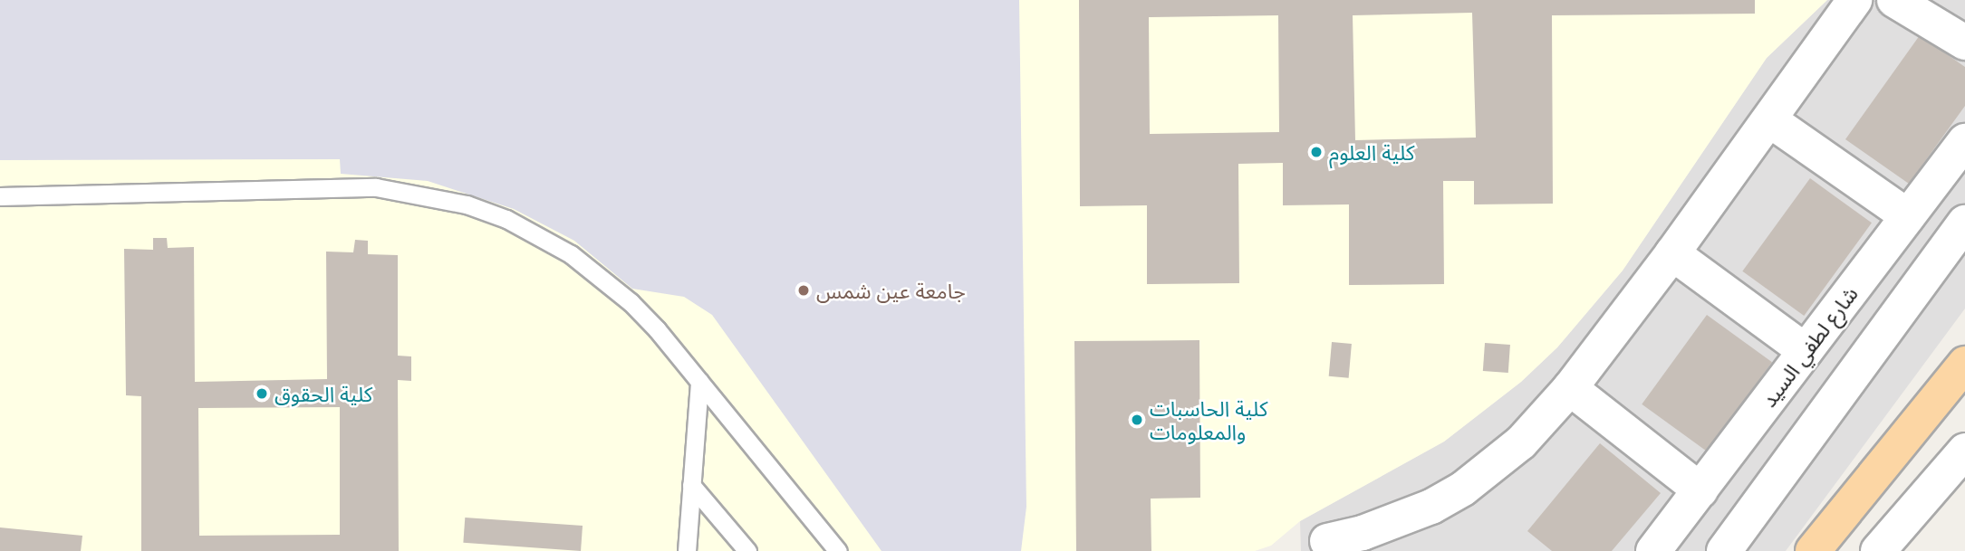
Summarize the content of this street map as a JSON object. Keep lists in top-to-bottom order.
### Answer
{
  "streets": {
    "street": ["شارع لطفي السيد"]
  },
  "places": [
    "كلية العلوم",
    "جامعة عين شمس",
    "كلية الحقوق",
    "كلية الحاسبات والمعلومات"
  ]
}
